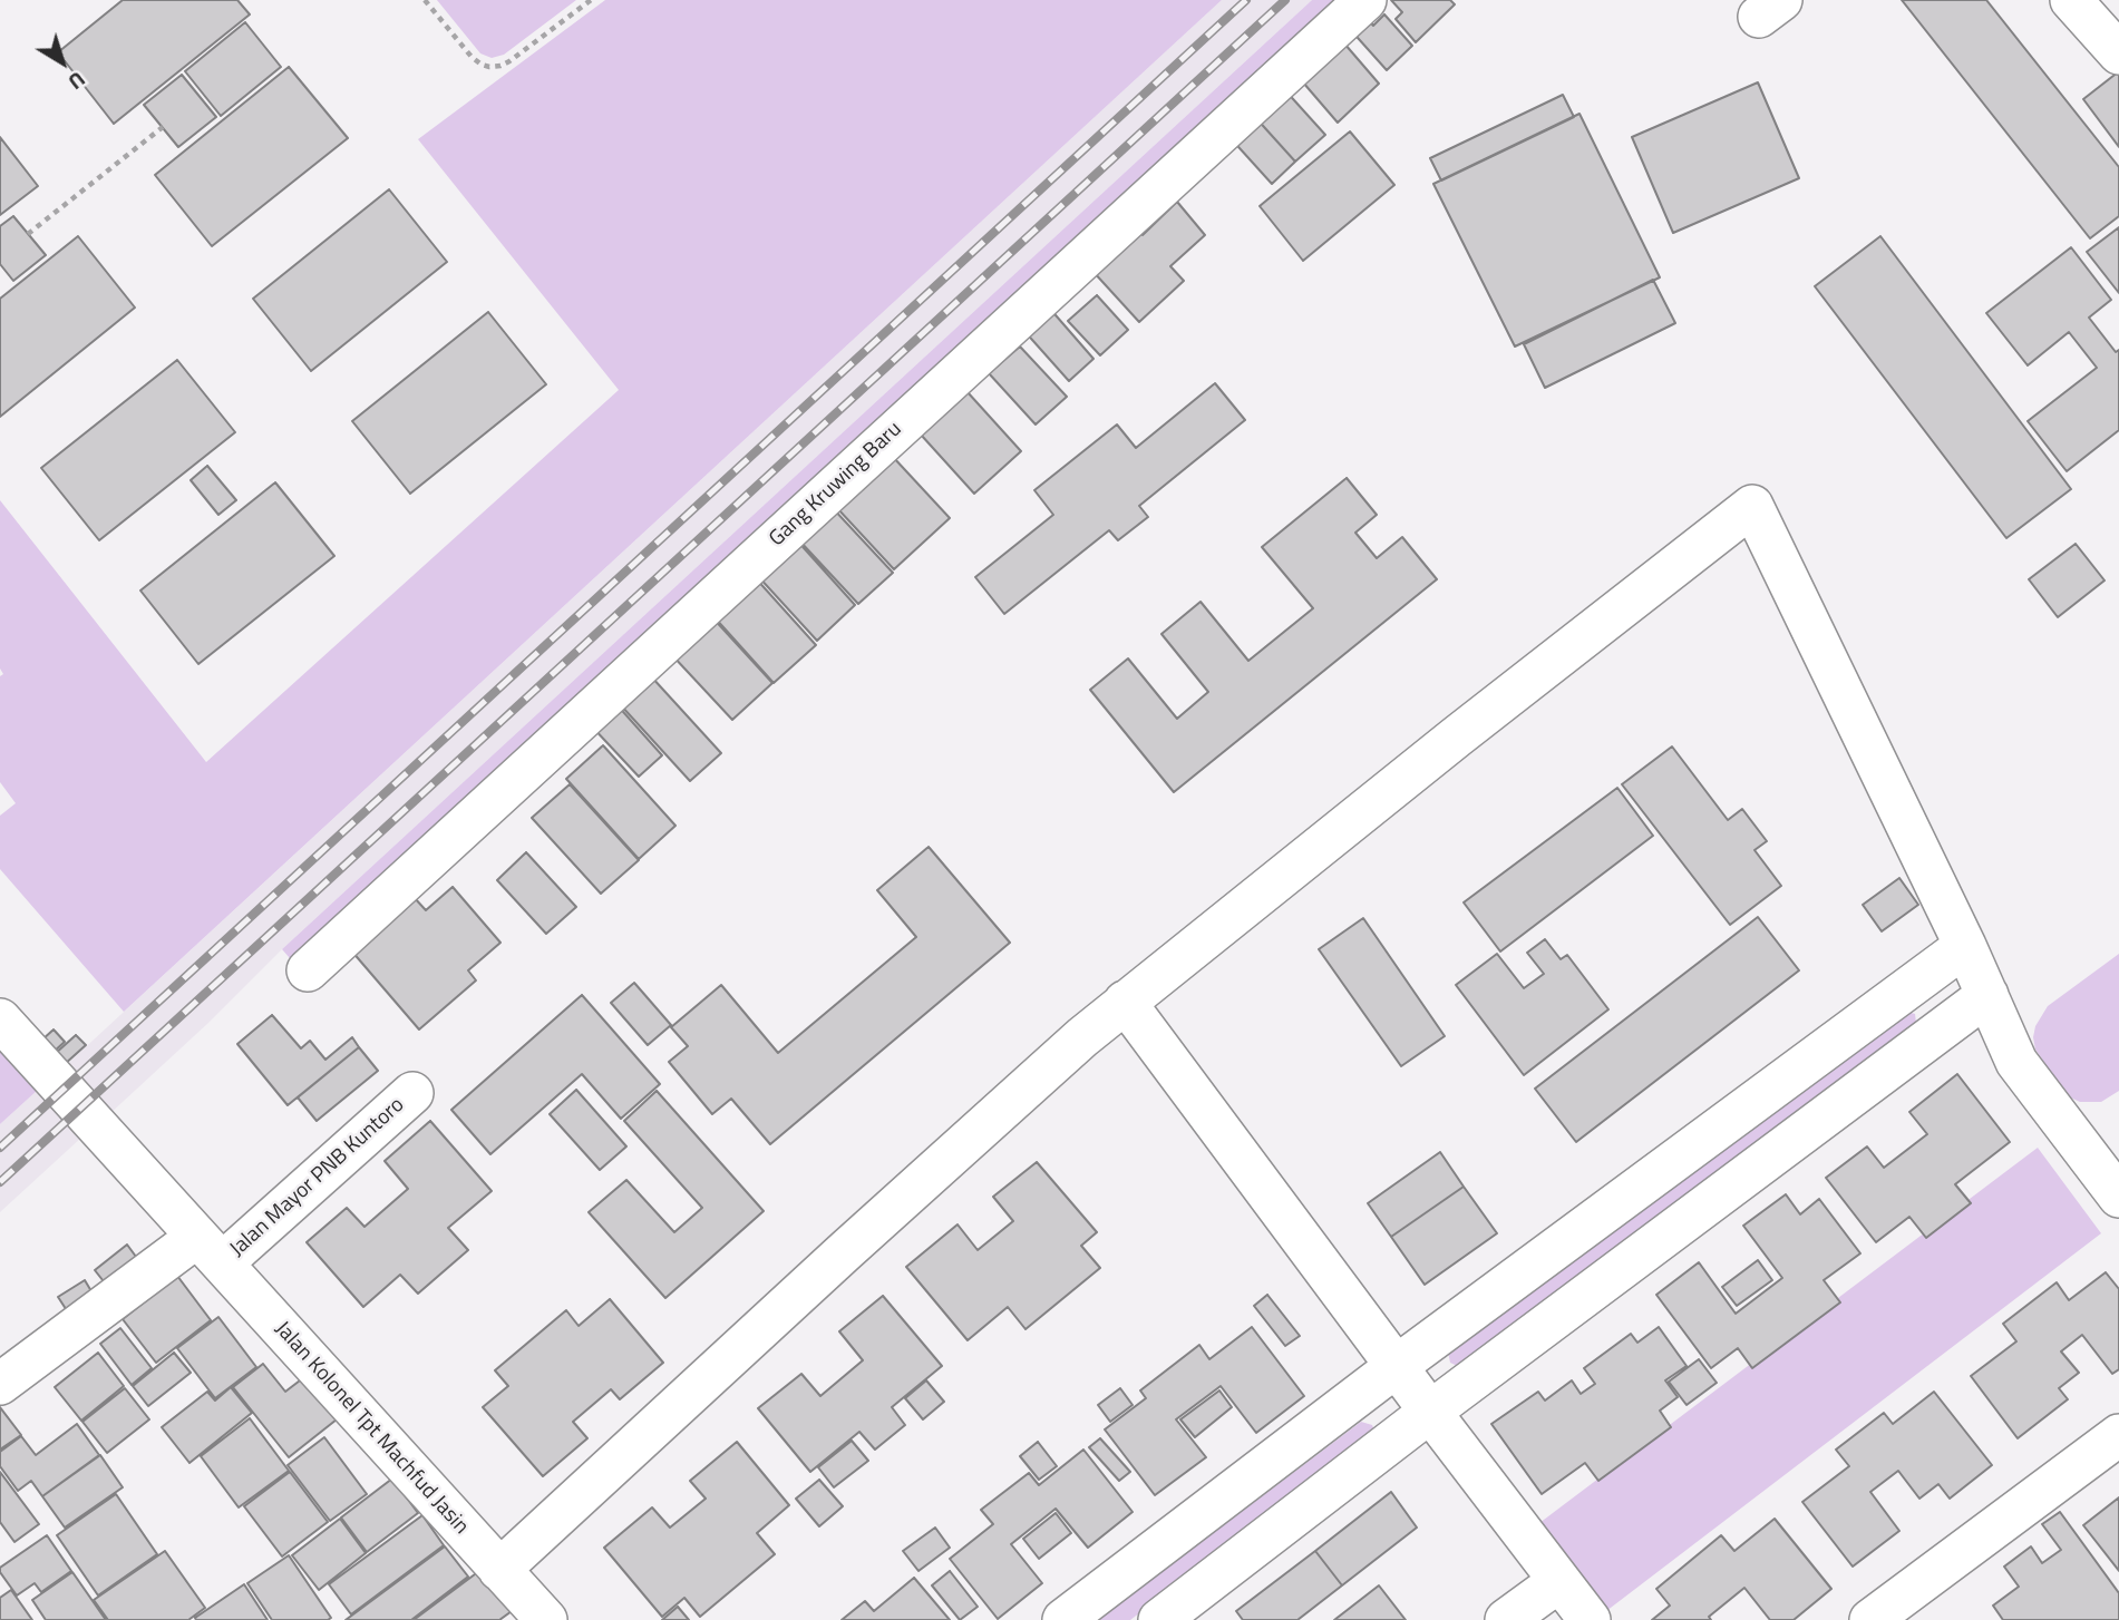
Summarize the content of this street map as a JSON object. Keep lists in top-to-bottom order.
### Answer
{
  "streets": {
    "street": ["Gang Kruwing Baru", "Jalan Mayor PNB Kuntoro", "Jalan Kolonel Tpt Machfud Jasin"]
  },
  "crossings": [
    ["Jalan Mayor PNB Kuntoro", "Jalan Kolonel Tpt Machfud Jasin"]
  ],
  "north": "bottom right"
}
